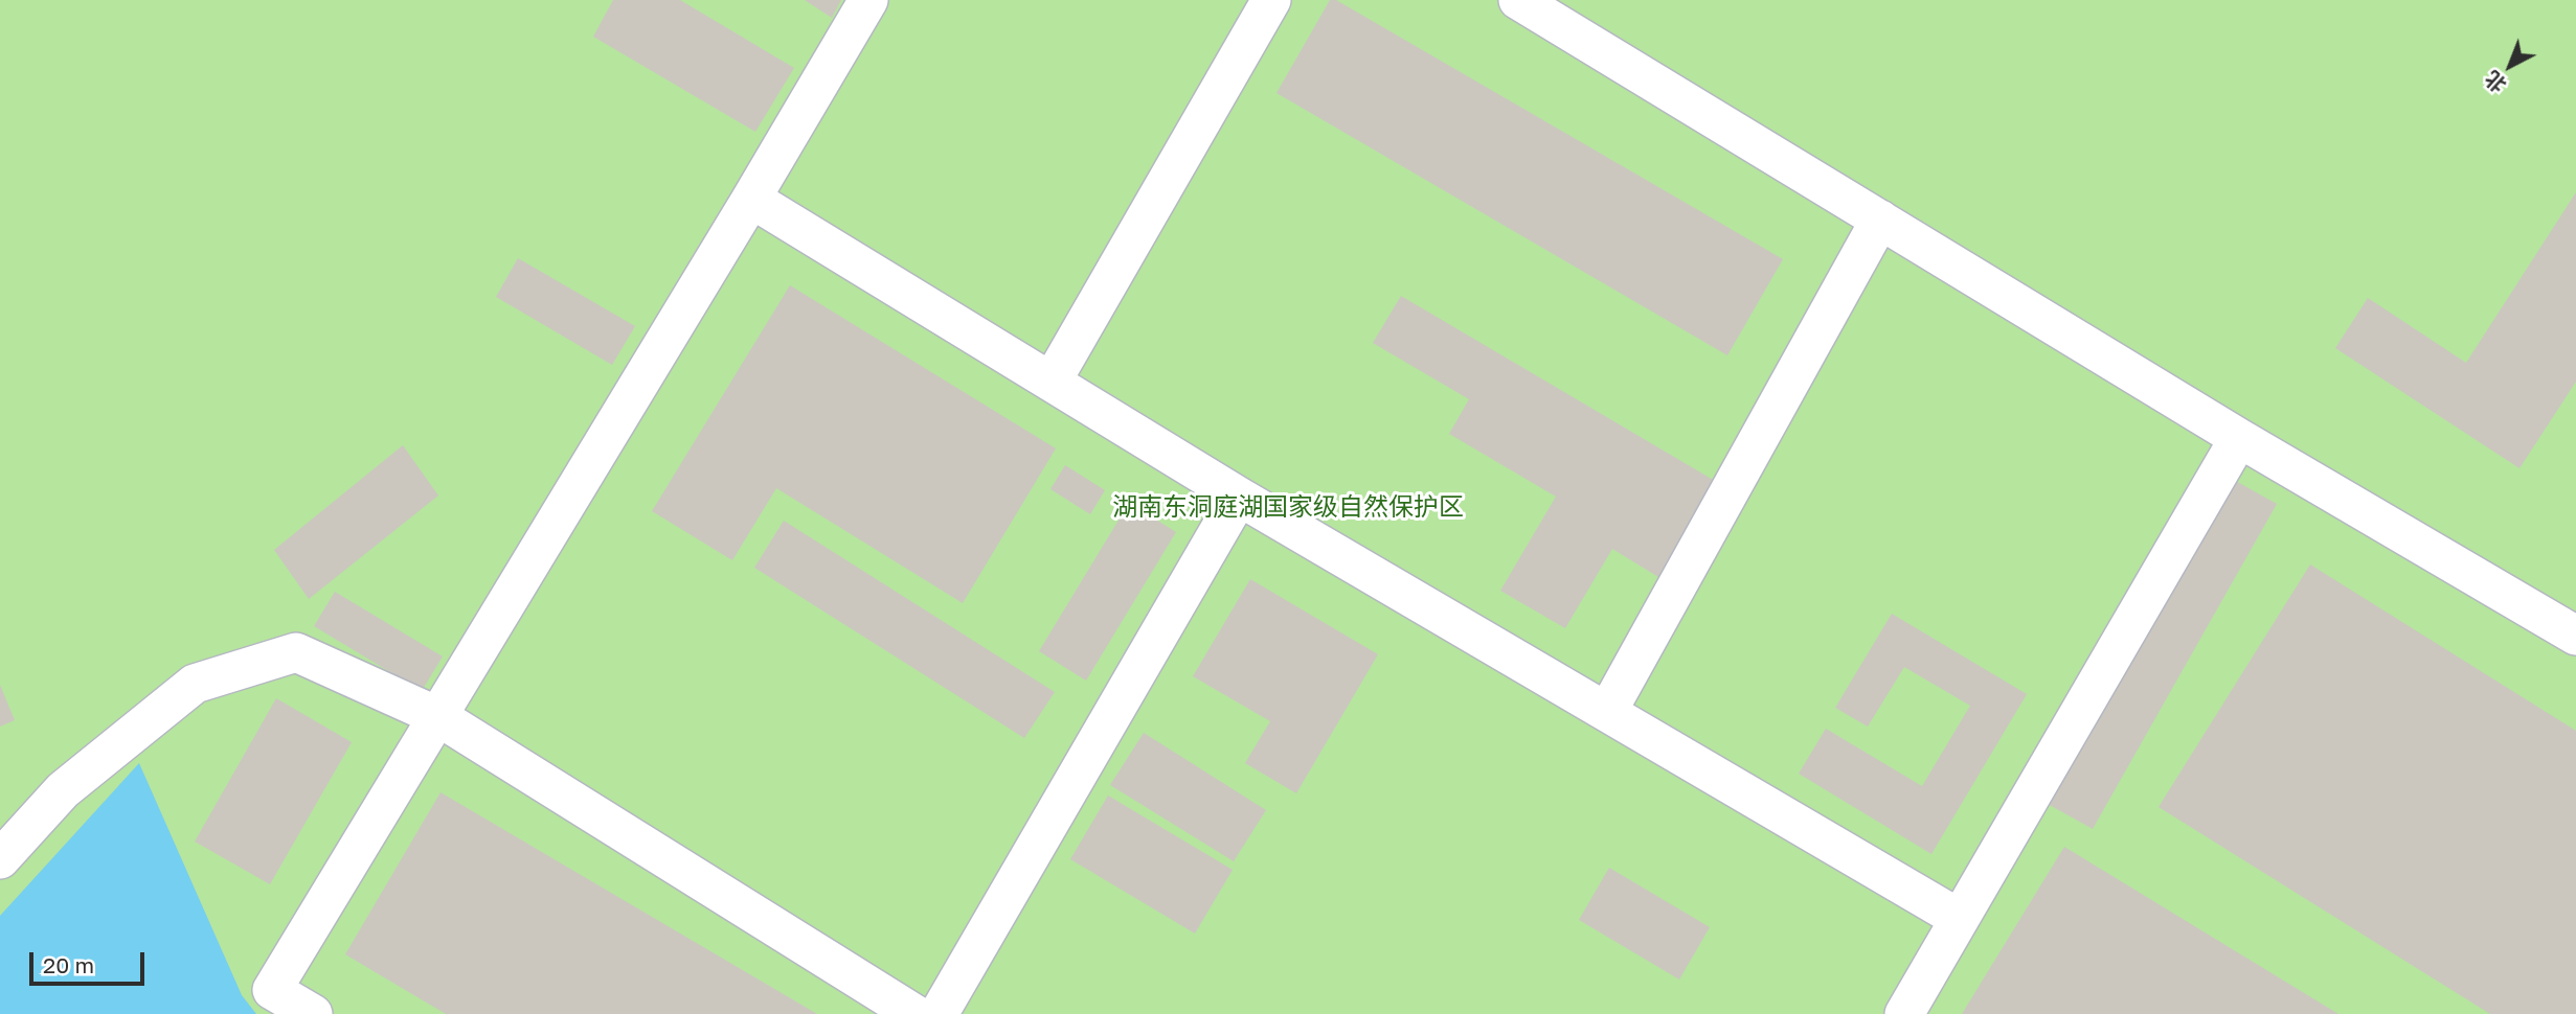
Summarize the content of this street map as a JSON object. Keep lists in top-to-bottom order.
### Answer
{
  "parks": ["湖南东洞庭湖国家级自然保护区"],
  "scale_bar": "20 m",
  "north": "bottom left"
}
